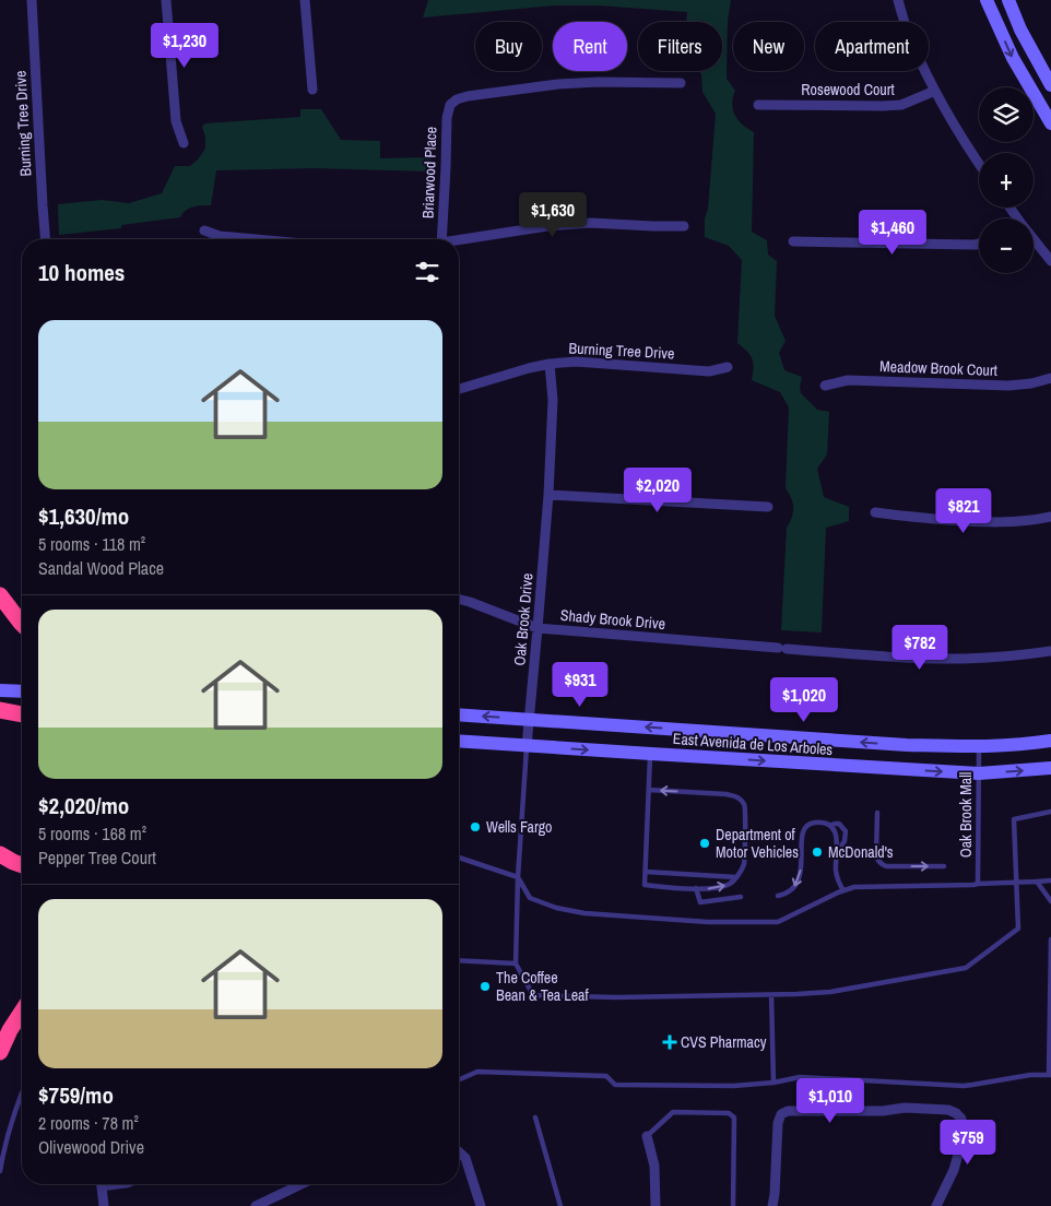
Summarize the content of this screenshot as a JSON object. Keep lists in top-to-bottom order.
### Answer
{
  "streets": {
    "main road": ["East Avenida de Los Arboles"],
    "street": [
      "Rosewood Court",
      "Burning Tree Drive",
      "Briarwood Place",
      "Meadow Brook Court",
      "Oak Brook Drive",
      "Shady Brook Drive"
    ],
    "lane": ["Oak Brook Mall"]
  },
  "crossings": [
    ["Burning Tree Drive", "Oak Brook Drive"],
    ["Oak Brook Drive", "Shady Brook Drive"],
    ["Oak Brook Drive", "East Avenida de Los Arboles"],
    ["East Avenida de Los Arboles", "Oak Brook Mall"]
  ],
  "places": {
    "other": [
      "Wells Fargo",
      "Department of Motor Vehicles",
      "McDonald's",
      "The Coffee Bean & Tea Leaf"
    ],
    "health": ["CVS Pharmacy"]
  },
  "page": {
    "chip": [
      "Buy",
      "Rent",
      "Filters",
      "New",
      "Apartment"
    ],
    "price": [
      "$1,230",
      "$1,630",
      "$1,460",
      "$2,020",
      "$821",
      "$782",
      "$931",
      "$1,020",
      "$1,010",
      "$759"
    ],
    "map_buttons": ["+", "−"],
    "heading": "10 homes",
    "list": [
      {
        "name": "$1,630/mo",
        "note": "5 rooms · 118 m² · Sandal Wood Place"
      },
      {
        "name": "$2,020/mo",
        "note": "5 rooms · 168 m² · Pepper Tree Court"
      },
      {
        "name": "$759/mo",
        "note": "2 rooms · 78 m² · Olivewood Drive"
      }
    ]
  }
}
